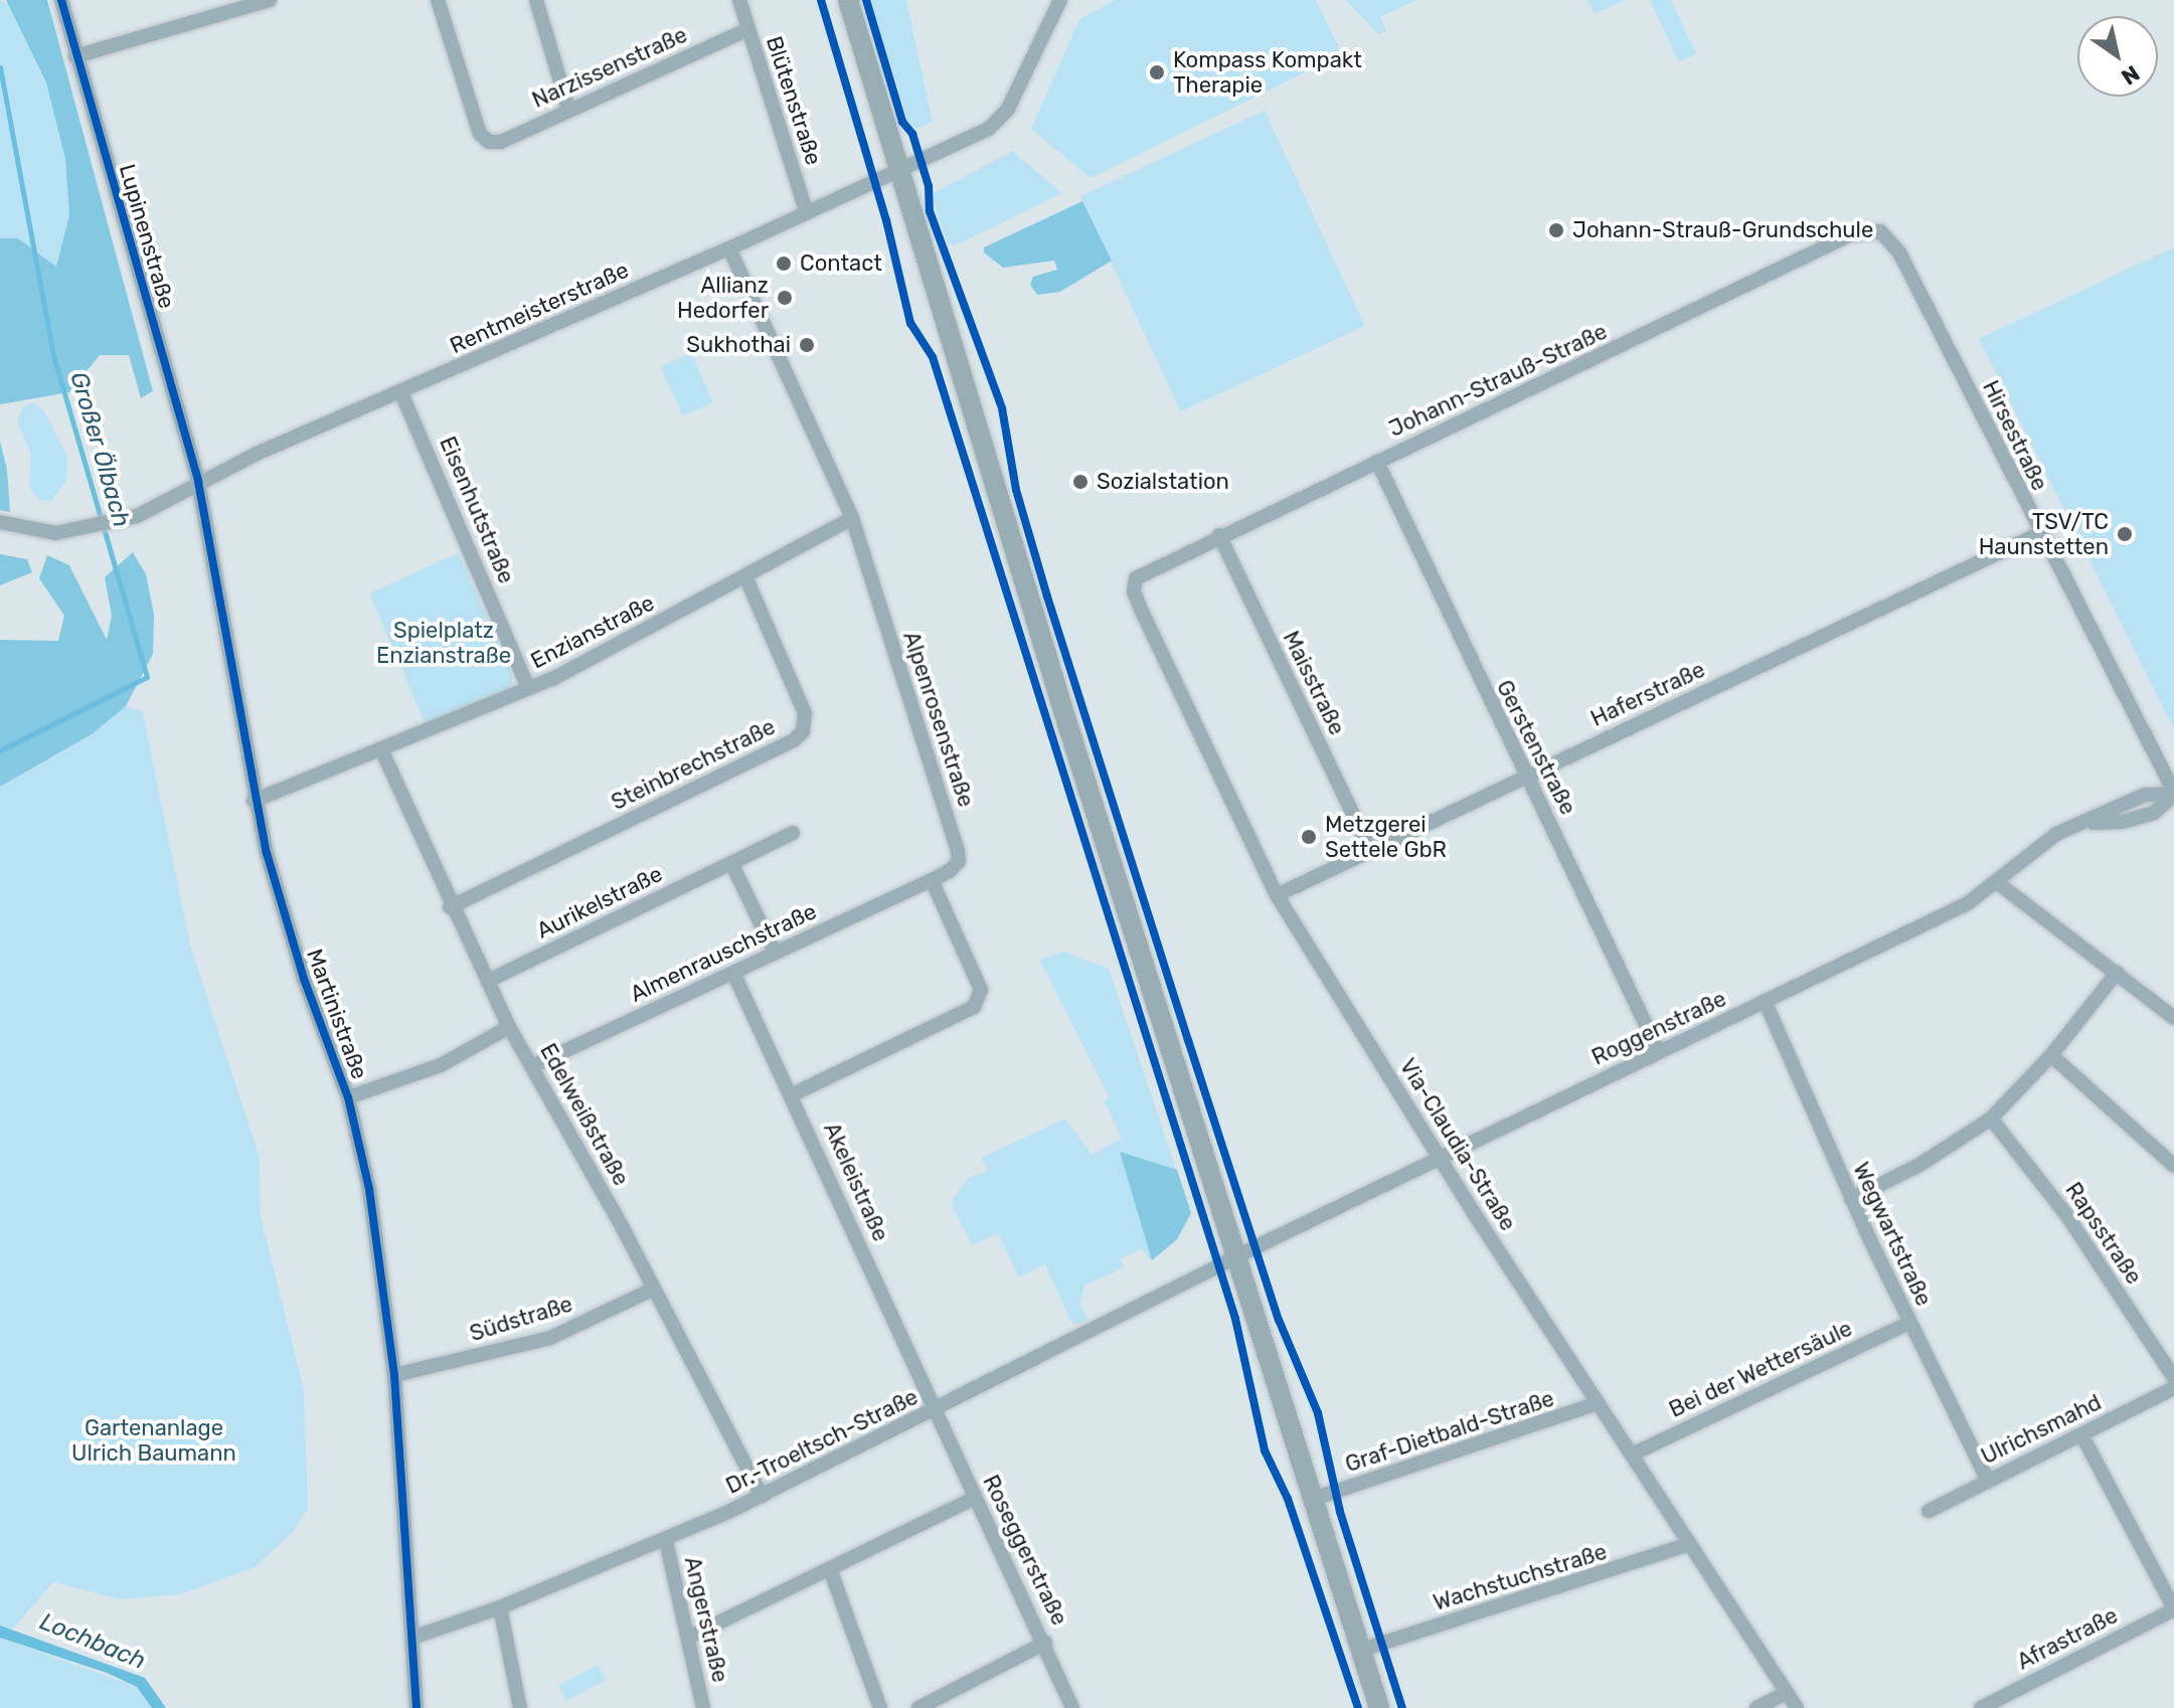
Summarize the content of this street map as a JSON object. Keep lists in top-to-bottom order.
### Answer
{
  "streets": {
    "street": [
      "Narzissenstraße",
      "Blütenstraße",
      "Lupinenstraße",
      "Rentmeisterstraße",
      "Johann-Strauß-Straße",
      "Hirsestraße",
      "Eisenhutstraße",
      "Enzianstraße",
      "Maisstraße",
      "Haferstraße",
      "Alpenrosenstraße",
      "Gerstenstraße",
      "Steinbrechstraße",
      "Aurikelstraße",
      "Almenrauschstraße",
      "Martinistraße",
      "Roggenstraße",
      "Edelweißstraße",
      "Via-Claudia-Straße",
      "Akeleistraße",
      "Rapsstraße",
      "Wegwartstraße",
      "Südstraße",
      "Bei der Wettersäule",
      "Ulrichsmahd",
      "Graf-Dietbald-Straße",
      "Dr.-Troeltsch-Straße",
      "Roseggerstraße",
      "Wachstuchstraße",
      "Angerstraße",
      "Afrastraße"
    ]
  },
  "crossings": [
    ["Narzissenstraße", "Blütenstraße"],
    ["Blütenstraße", "Rentmeisterstraße"],
    ["Lupinenstraße", "Rentmeisterstraße"],
    ["Lupinenstraße", "Martinistraße"],
    ["Rentmeisterstraße", "Eisenhutstraße"],
    ["Rentmeisterstraße", "Alpenrosenstraße"],
    ["Rentmeisterstraße", "Martinistraße"],
    ["Johann-Strauß-Straße", "Hirsestraße"],
    ["Johann-Strauß-Straße", "Maisstraße"],
    ["Johann-Strauß-Straße", "Gerstenstraße"],
    ["Johann-Strauß-Straße", "Via-Claudia-Straße"],
    ["Hirsestraße", "Haferstraße"],
    ["Hirsestraße", "Roggenstraße"],
    ["Eisenhutstraße", "Enzianstraße"],
    ["Enzianstraße", "Alpenrosenstraße"],
    ["Enzianstraße", "Steinbrechstraße"],
    ["Enzianstraße", "Martinistraße"],
    ["Enzianstraße", "Edelweißstraße"],
    ["Maisstraße", "Haferstraße"],
    ["Haferstraße", "Gerstenstraße"],
    ["Haferstraße", "Via-Claudia-Straße"],
    ["Alpenrosenstraße", "Almenrauschstraße"],
    ["Gerstenstraße", "Roggenstraße"],
    ["Steinbrechstraße", "Edelweißstraße"],
    ["Aurikelstraße", "Edelweißstraße"],
    ["Almenrauschstraße", "Edelweißstraße"],
    ["Almenrauschstraße", "Akeleistraße"],
    ["Martinistraße", "Südstraße"],
    ["Martinistraße", "Dr.-Troeltsch-Straße"],
    ["Roggenstraße", "Via-Claudia-Straße"],
    ["Roggenstraße", "Wegwartstraße"],
    ["Roggenstraße", "Dr.-Troeltsch-Straße"],
    ["Edelweißstraße", "Südstraße"],
    ["Edelweißstraße", "Dr.-Troeltsch-Straße"],
    ["Via-Claudia-Straße", "Bei der Wettersäule"],
    ["Via-Claudia-Straße", "Graf-Dietbald-Straße"],
    ["Via-Claudia-Straße", "Wachstuchstraße"],
    ["Akeleistraße", "Dr.-Troeltsch-Straße"],
    ["Akeleistraße", "Roseggerstraße"],
    ["Wegwartstraße", "Bei der Wettersäule"],
    ["Wegwartstraße", "Ulrichsmahd"],
    ["Dr.-Troeltsch-Straße", "Roseggerstraße"],
    ["Dr.-Troeltsch-Straße", "Angerstraße"]
  ],
  "water": ["Großer Ölbach", "Lochbach"],
  "parks": ["Spielplatz Enzianstraße", "Gartenanlage Ulrich Baumann"],
  "places": [
    "Kompass Kompakt Therapie",
    "Johann-Strauß-Grundschule",
    "Contact",
    "Allianz Hedorfer",
    "Sukhothai",
    "Sozialstation",
    "TSV/TC Haunstetten",
    "Metzgerei Settele GbR"
  ],
  "north": "bottom right"
}
